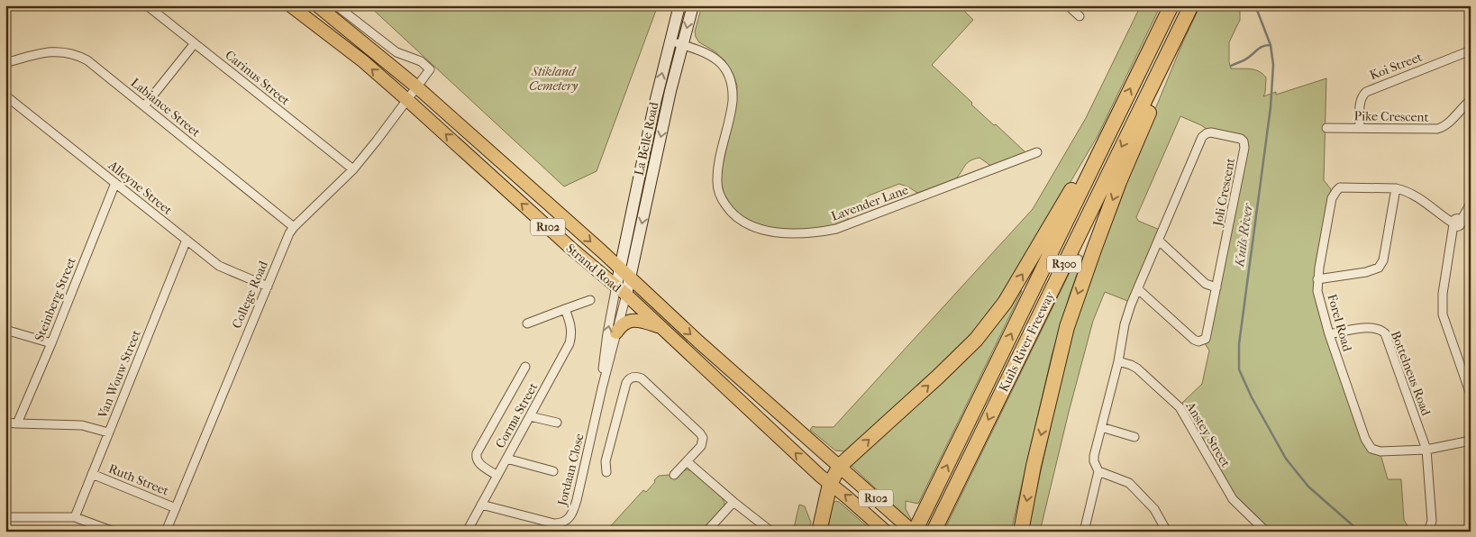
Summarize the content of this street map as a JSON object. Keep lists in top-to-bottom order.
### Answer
{
  "streets": {
    "highway": ["R300", "Kuils River Freeway"],
    "main road": ["La Belle Road", "R102", "Strand Road"],
    "street": [
      "Koi Street",
      "Carinus Street",
      "Labiance Street",
      "Pike Crescent",
      "Alleyne Street",
      "Joli Crescent",
      "Lavender Lane",
      "College Road",
      "Steinberg Street",
      "Forel Road",
      "Bottelneus Road",
      "Van Wouw Street",
      "Corma Street",
      "Anstey Street",
      "Jordaan Close",
      "Ruth Street"
    ]
  },
  "crossings": [
    ["Koi Street", "Pike Crescent"],
    ["Carinus Street", "College Road"],
    ["Labiance Street", "College Road"],
    ["La Belle Road", "Lavender Lane"],
    ["La Belle Road", "Strand Road"],
    ["La Belle Road", "Jordaan Close"],
    ["Alleyne Street", "College Road"],
    ["Alleyne Street", "Steinberg Street"],
    ["Alleyne Street", "Van Wouw Street"],
    ["Joli Crescent", "Anstey Street"],
    ["R102", "Strand Road"],
    ["R102", "Kuils River Freeway"],
    ["Strand Road", "College Road"],
    ["Strand Road", "Jordaan Close"],
    ["College Road", "Ruth Street"],
    ["Forel Road", "Bottelneus Road"],
    ["Van Wouw Street", "Ruth Street"],
    ["Corma Street", "Jordaan Close"]
  ],
  "water": ["Kuils River"],
  "parks": ["Stikland Cemetery"]
}
